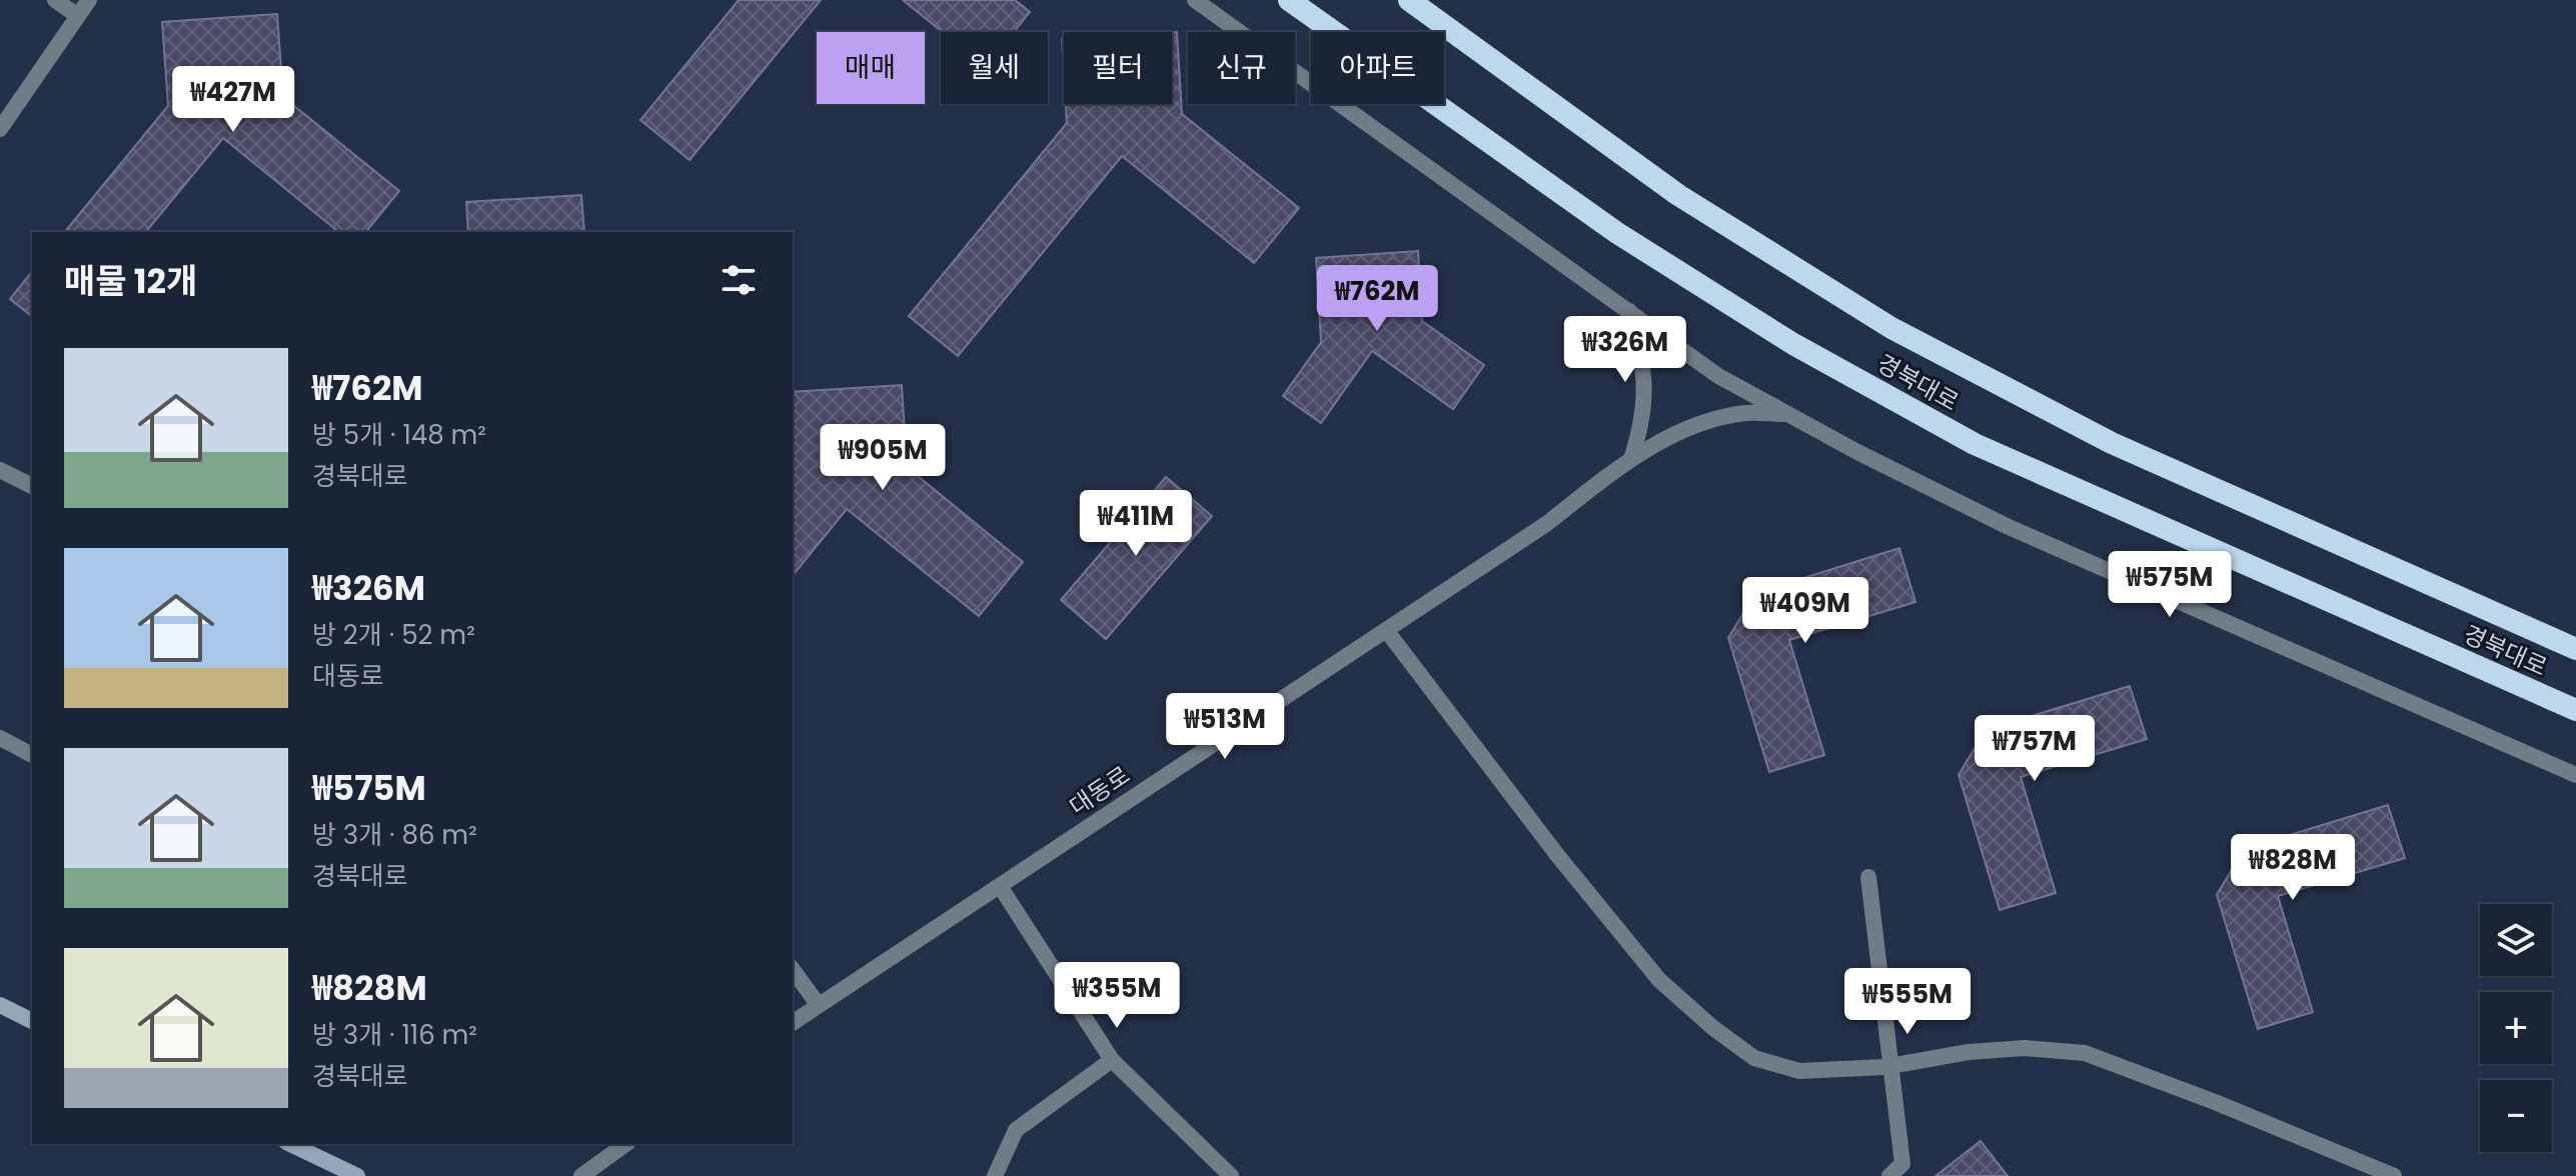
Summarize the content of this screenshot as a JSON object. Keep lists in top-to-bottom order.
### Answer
{
  "streets": {
    "highway": ["경북대로"],
    "street": ["대동로"]
  },
  "page": {
    "chip": [
      "매매",
      "월세",
      "필터",
      "신규",
      "아파트"
    ],
    "price": [
      "₩427M",
      "₩762M",
      "₩326M",
      "₩905M",
      "₩411M",
      "₩575M",
      "₩409M",
      "₩513M",
      "₩757M",
      "₩828M",
      "₩355M",
      "₩555M"
    ],
    "heading": "매물 12개",
    "list": [
      {
        "name": "₩762M",
        "note": "방 5개 · 148 m² · 경북대로"
      },
      {
        "name": "₩326M",
        "note": "방 2개 · 52 m² · 대동로"
      },
      {
        "name": "₩575M",
        "note": "방 3개 · 86 m² · 경북대로"
      },
      {
        "name": "₩828M",
        "note": "방 3개 · 116 m² · 경북대로"
      }
    ],
    "map_buttons": ["+", "−"]
  }
}
